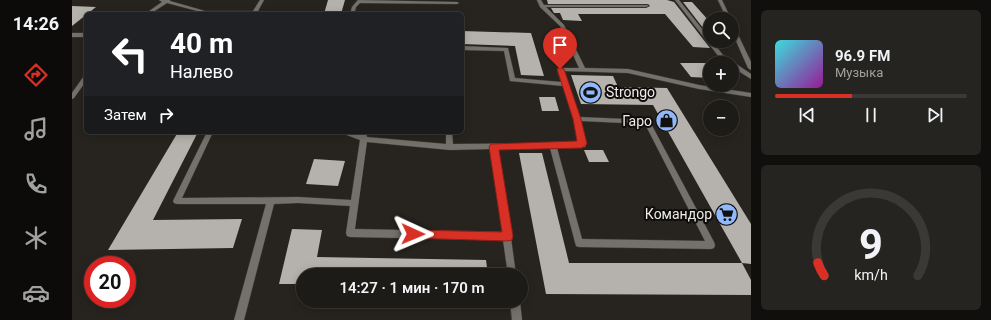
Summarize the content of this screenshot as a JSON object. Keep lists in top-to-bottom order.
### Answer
{
  "places": {
    "sports": ["Strongo"],
    "shop": ["Гаро"],
    "supermarket": ["Командор"]
  },
  "page": {
    "tabs": "14:26",
    "map_buttons": ["+", "−"],
    "turn": ["40 m", "Налево"],
    "song": ["96.9 FM", "Музыка"],
    "then": "Затем",
    "limit": "20",
    "trip": "14:27 · 1 мин · 170 m",
    "gauge": ["9", "km/h"]
  }
}
